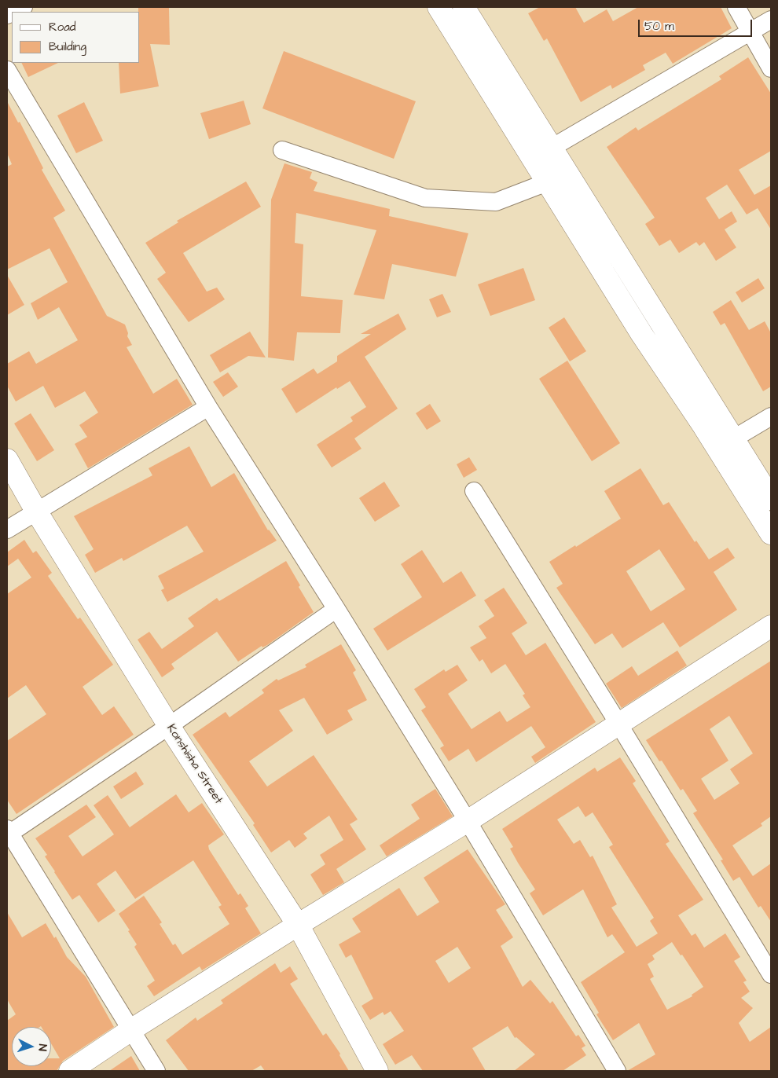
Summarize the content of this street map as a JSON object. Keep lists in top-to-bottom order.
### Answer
{
  "streets": {
    "street": ["Konshisha Street"]
  },
  "legend": ["Road", "Building"],
  "scale_bar": "50 m",
  "north": "right"
}
